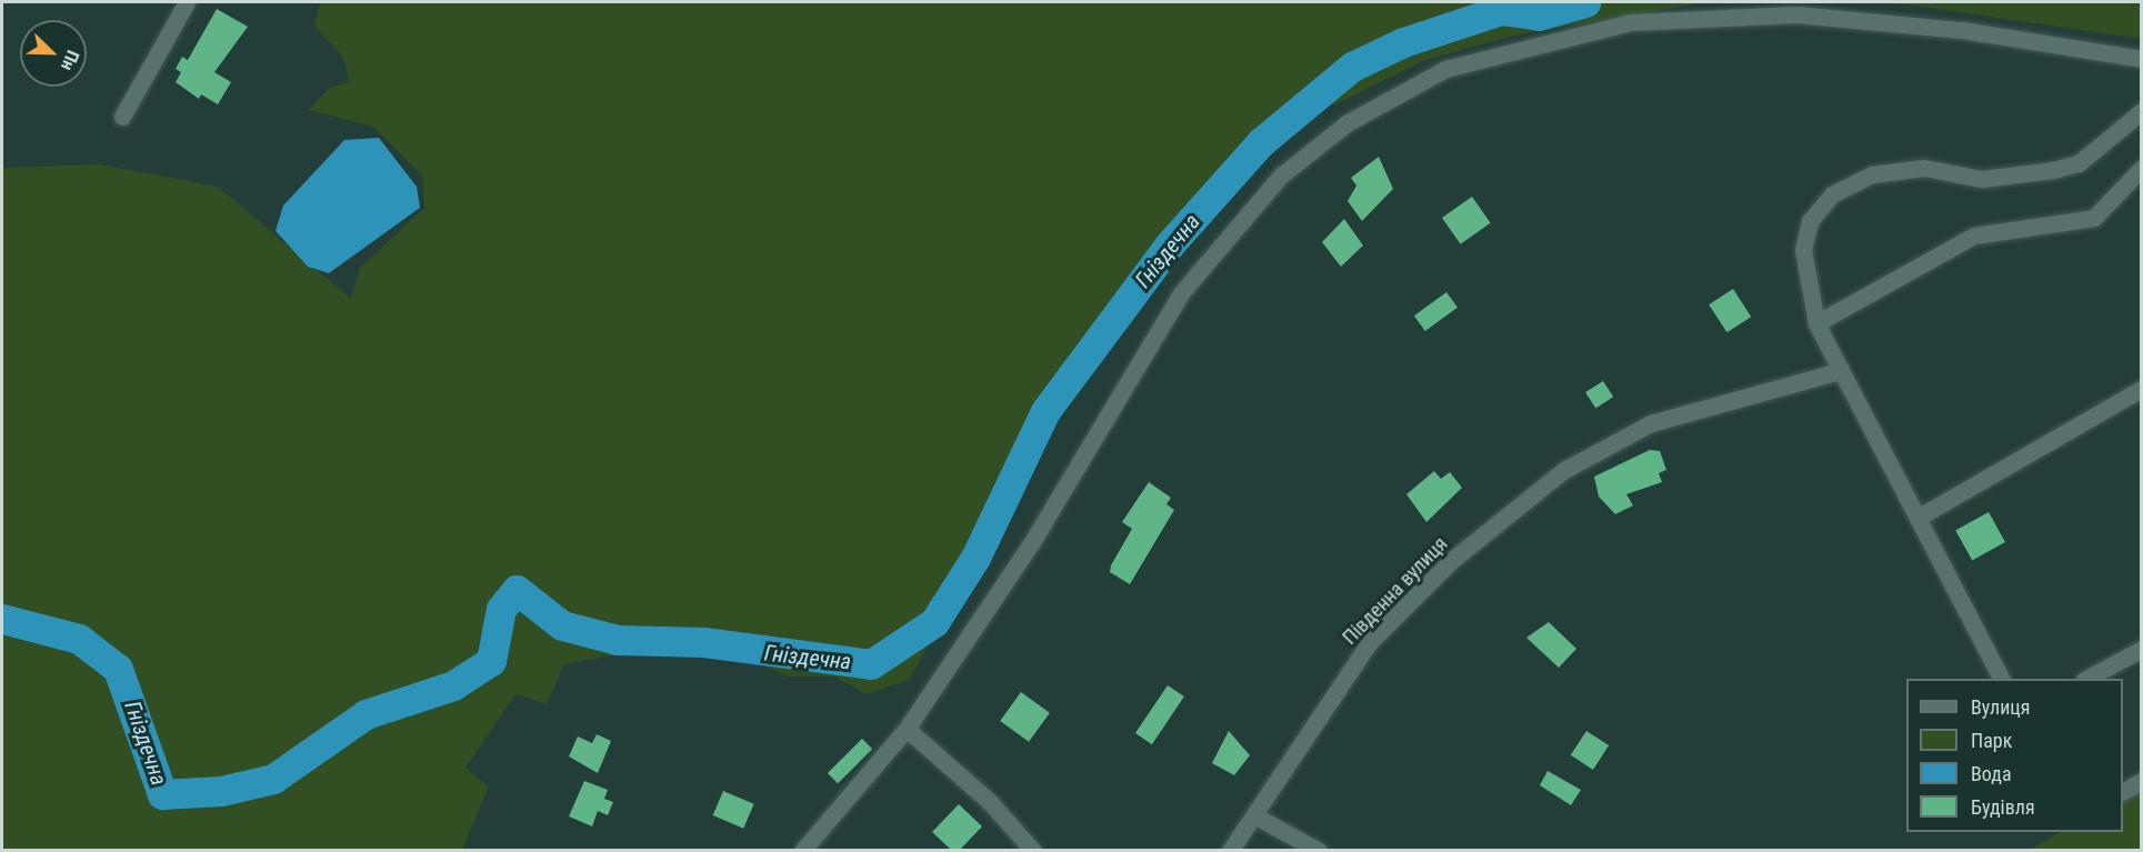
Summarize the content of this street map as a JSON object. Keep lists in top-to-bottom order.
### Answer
{
  "streets": {
    "street": ["Південна вулиця"]
  },
  "water": ["Гніздечна"],
  "legend": [
    "Вулиця",
    "Парк",
    "Вода",
    "Будівля"
  ],
  "north": "bottom right"
}
